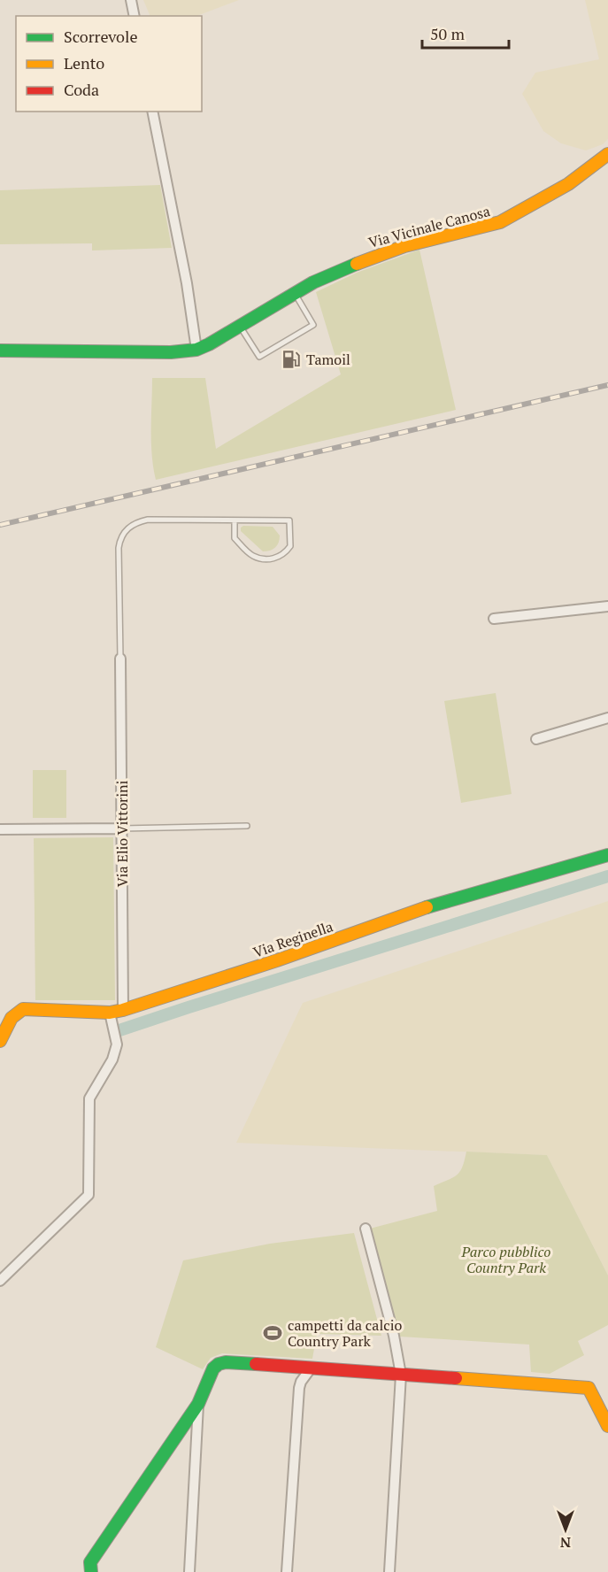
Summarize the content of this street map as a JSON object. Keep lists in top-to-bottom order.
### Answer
{
  "streets": {
    "street": ["Via Vicinale Canosa", "Via Elio Vittorini", "Via Reginella"]
  },
  "crossings": [
    ["Via Elio Vittorini", "Via Reginella"]
  ],
  "parks": ["Parco pubblico Country Park"],
  "places": {
    "fuel station": ["Tamoil"],
    "sports": ["campetti da calcio Country Park"]
  },
  "legend": ["Scorrevole", "Lento", "Coda"],
  "scale_bar": "50 m",
  "north": "bottom"
}
